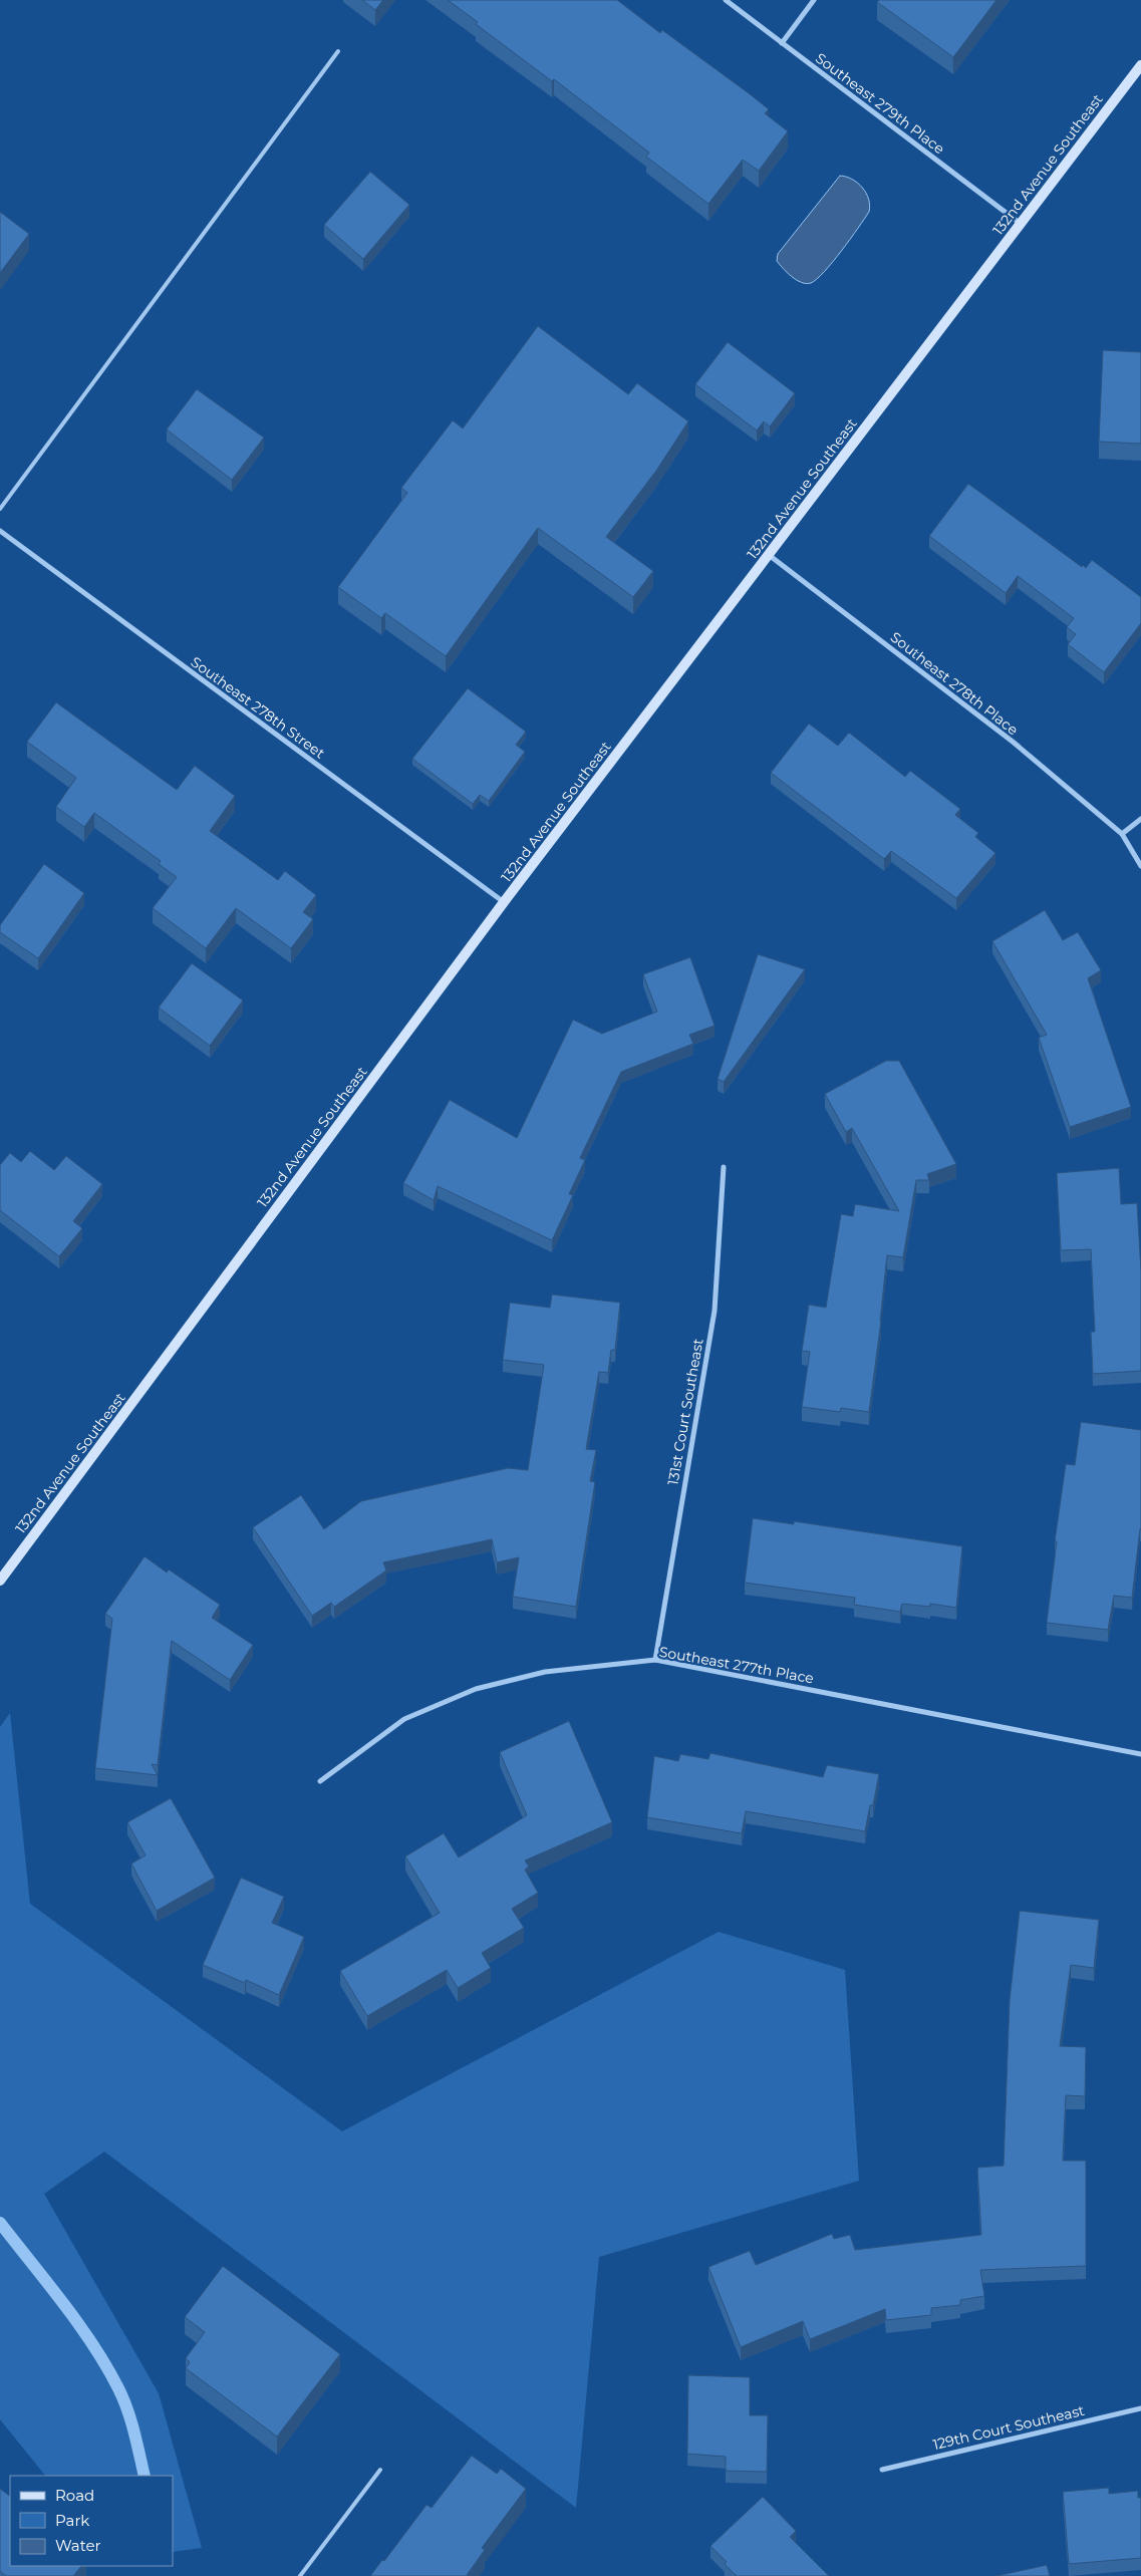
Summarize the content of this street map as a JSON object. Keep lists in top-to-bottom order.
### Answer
{
  "streets": {
    "main road": ["132nd Avenue Southeast"],
    "street": [
      "Southeast 279th Place",
      "Southeast 278th Place",
      "Southeast 278th Street",
      "131st Court Southeast",
      "Southeast 277th Place",
      "129th Court Southeast"
    ]
  },
  "crossings": [
    ["Southeast 279th Place", "132nd Avenue Southeast"],
    ["132nd Avenue Southeast", "Southeast 278th Place"],
    ["132nd Avenue Southeast", "Southeast 278th Street"],
    ["131st Court Southeast", "Southeast 277th Place"]
  ],
  "legend": ["Road", "Park", "Water"]
}
